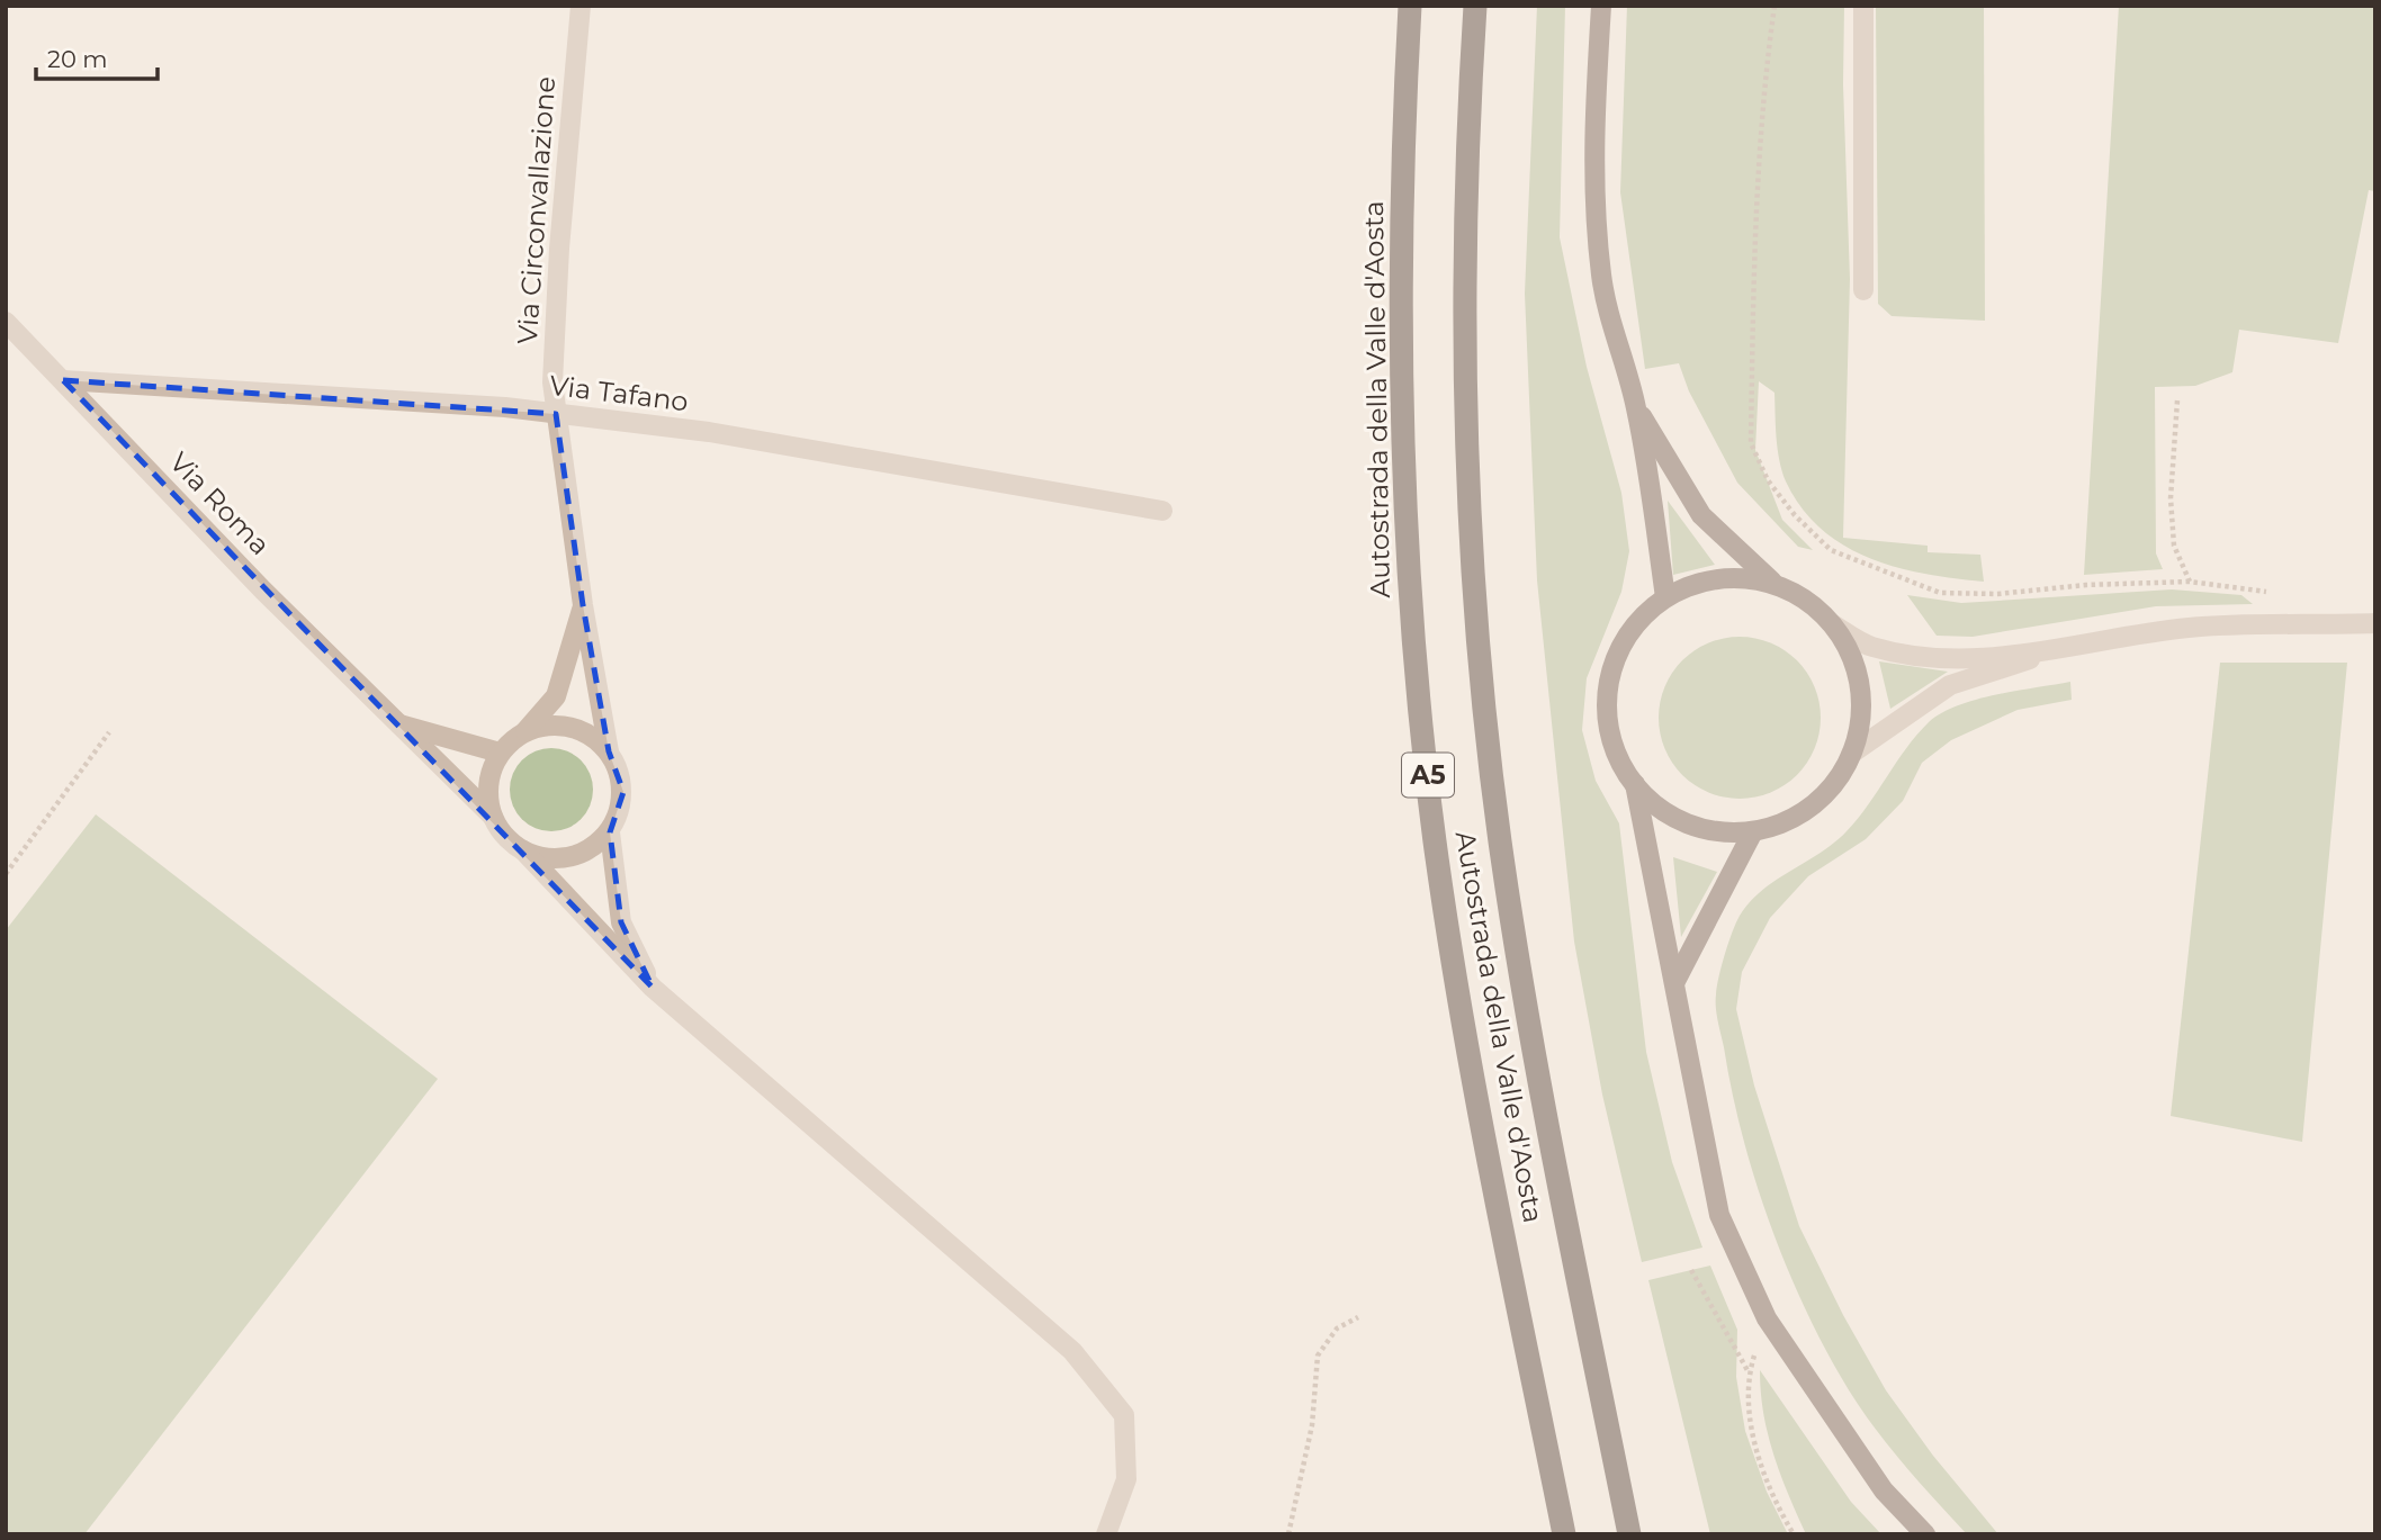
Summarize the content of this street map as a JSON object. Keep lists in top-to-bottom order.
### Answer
{
  "streets": {
    "highway": ["Autostrada della Valle d'Aosta", "A5"],
    "street": ["Via Circonvallazione", "Via Tafano", "Via Roma"]
  },
  "crossings": [
    ["Via Circonvallazione", "Via Tafano"],
    ["Via Circonvallazione", "Via Roma"],
    ["Via Tafano", "Via Roma"]
  ],
  "scale_bar": "20 m"
}
